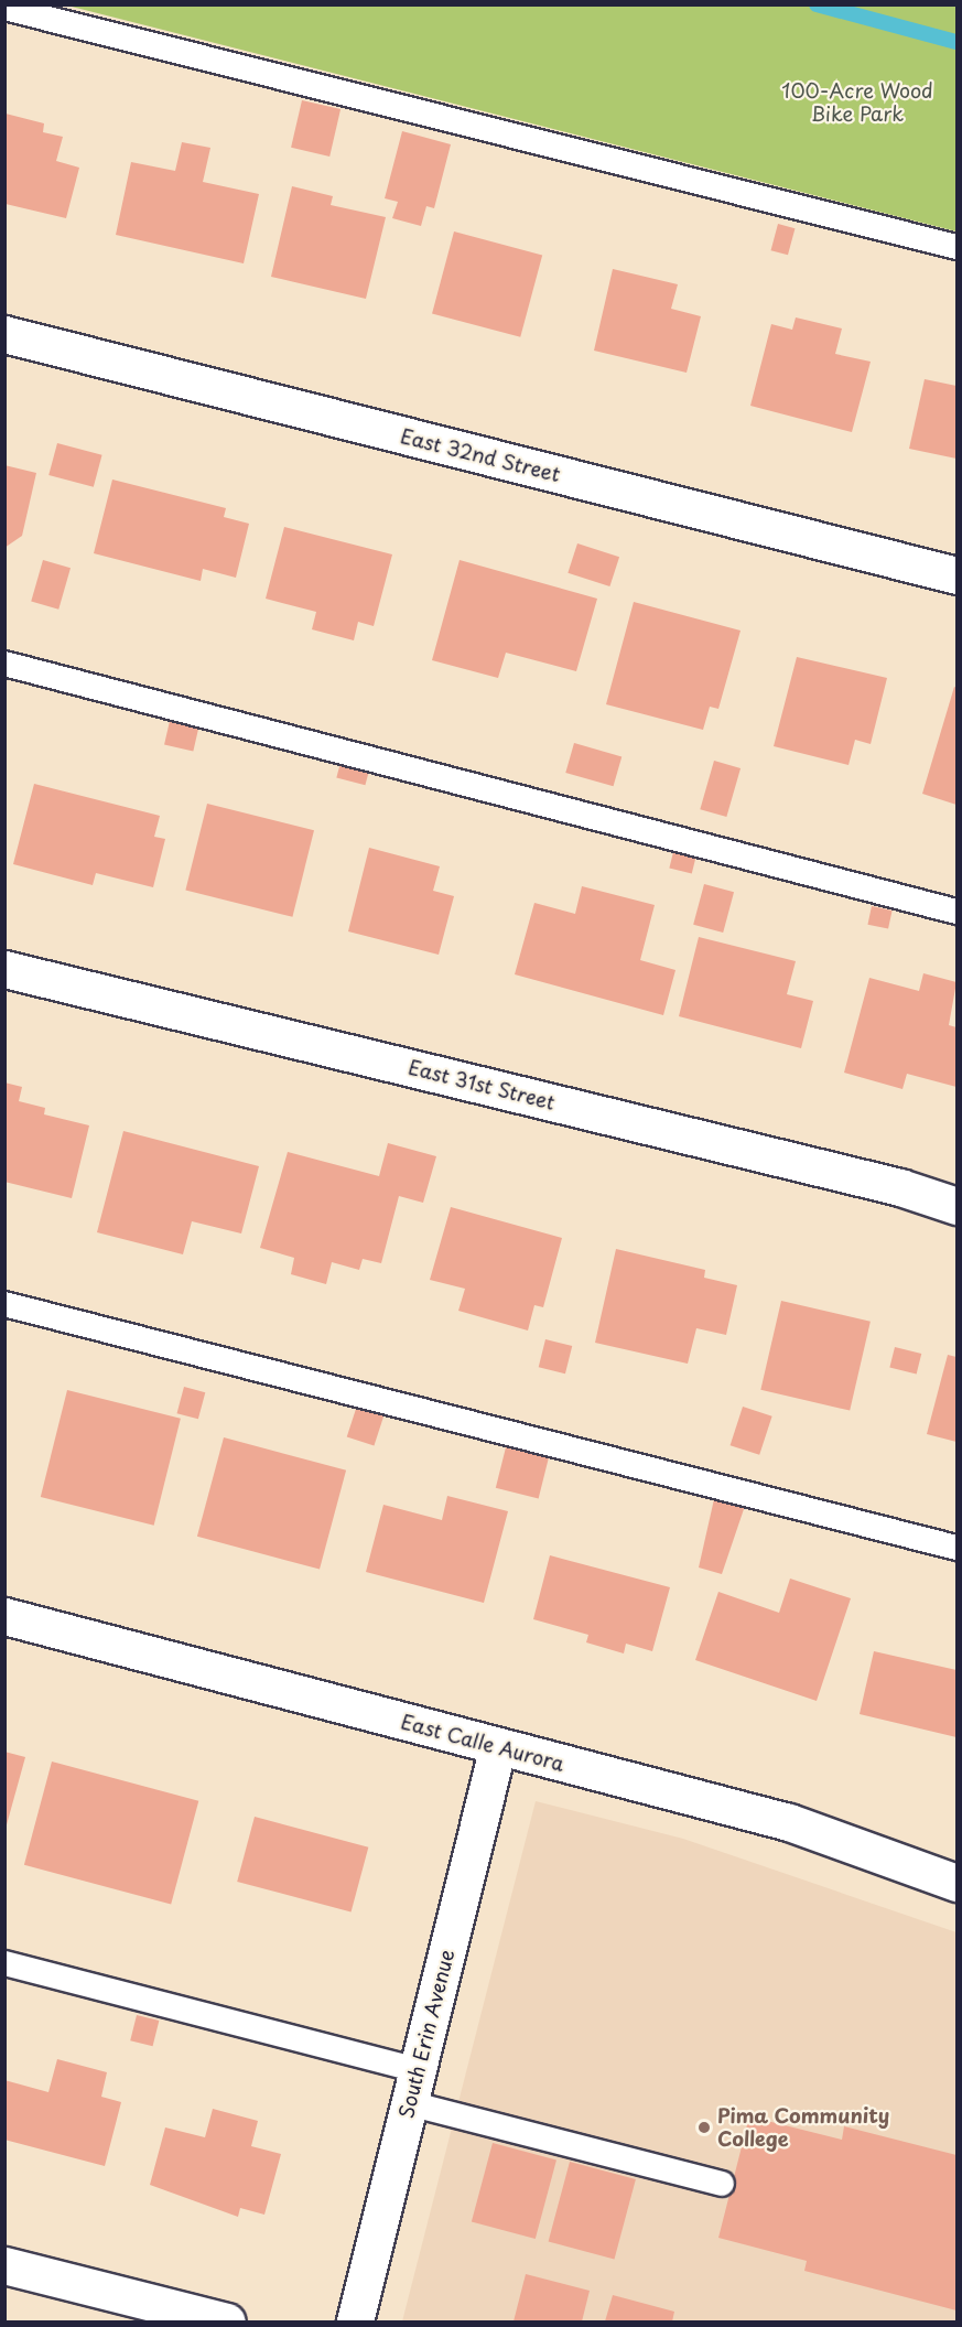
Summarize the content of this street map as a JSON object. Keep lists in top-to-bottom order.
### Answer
{
  "streets": {
    "street": [
      "East 32nd Street",
      "East 31st Street",
      "East Calle Aurora",
      "South Erin Avenue"
    ]
  },
  "crossings": [
    ["East Calle Aurora", "South Erin Avenue"]
  ],
  "parks": ["100-Acre Wood Bike Park"],
  "places": ["Pima Community College"]
}
